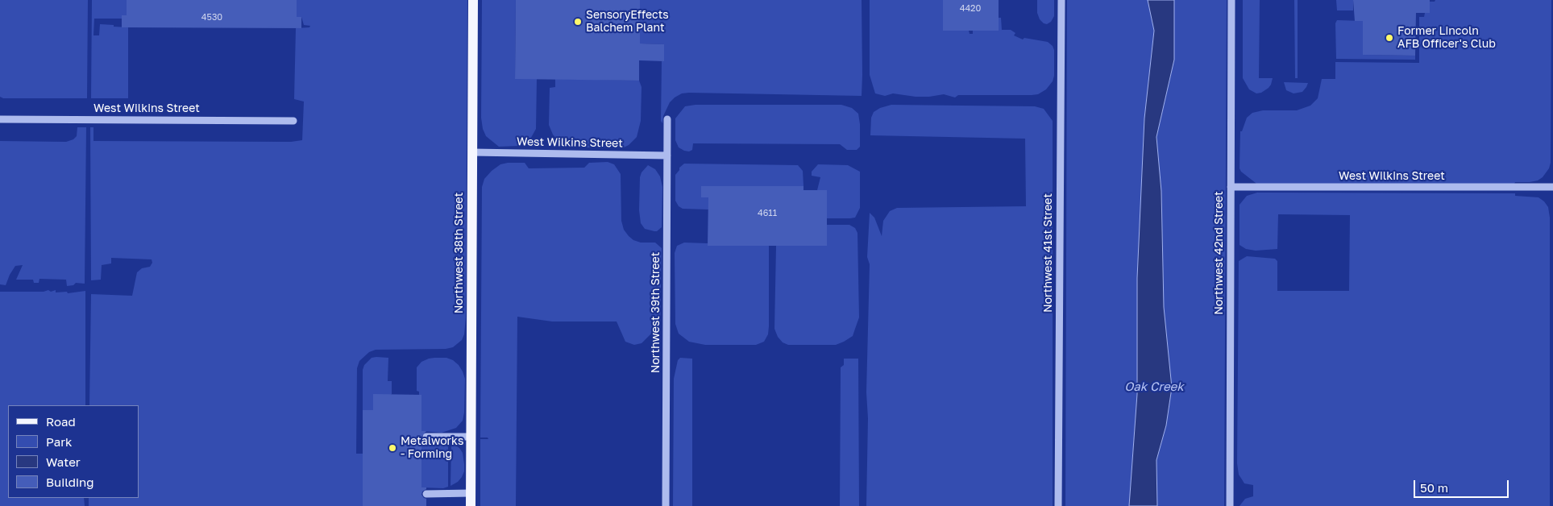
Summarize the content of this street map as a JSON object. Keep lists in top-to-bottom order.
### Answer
{
  "streets": {
    "main road": ["Northwest 38th Street"],
    "street": [
      "West Wilkins Street",
      "Northwest 41st Street",
      "Northwest 42nd Street",
      "Northwest 39th Street"
    ]
  },
  "crossings": [
    ["West Wilkins Street", "Northwest 38th Street"],
    ["West Wilkins Street", "Northwest 42nd Street"],
    ["West Wilkins Street", "Northwest 39th Street"]
  ],
  "water": ["Oak Creek"],
  "places": ["SensoryEffects Balchem Plant", "Former Lincoln AFB Officer's Club", "Metalworks - Forming"],
  "house_numbers": ["4420", "4530", "4611"],
  "legend": [
    "Road",
    "Park",
    "Water",
    "Building"
  ],
  "scale_bar": "50 m"
}
